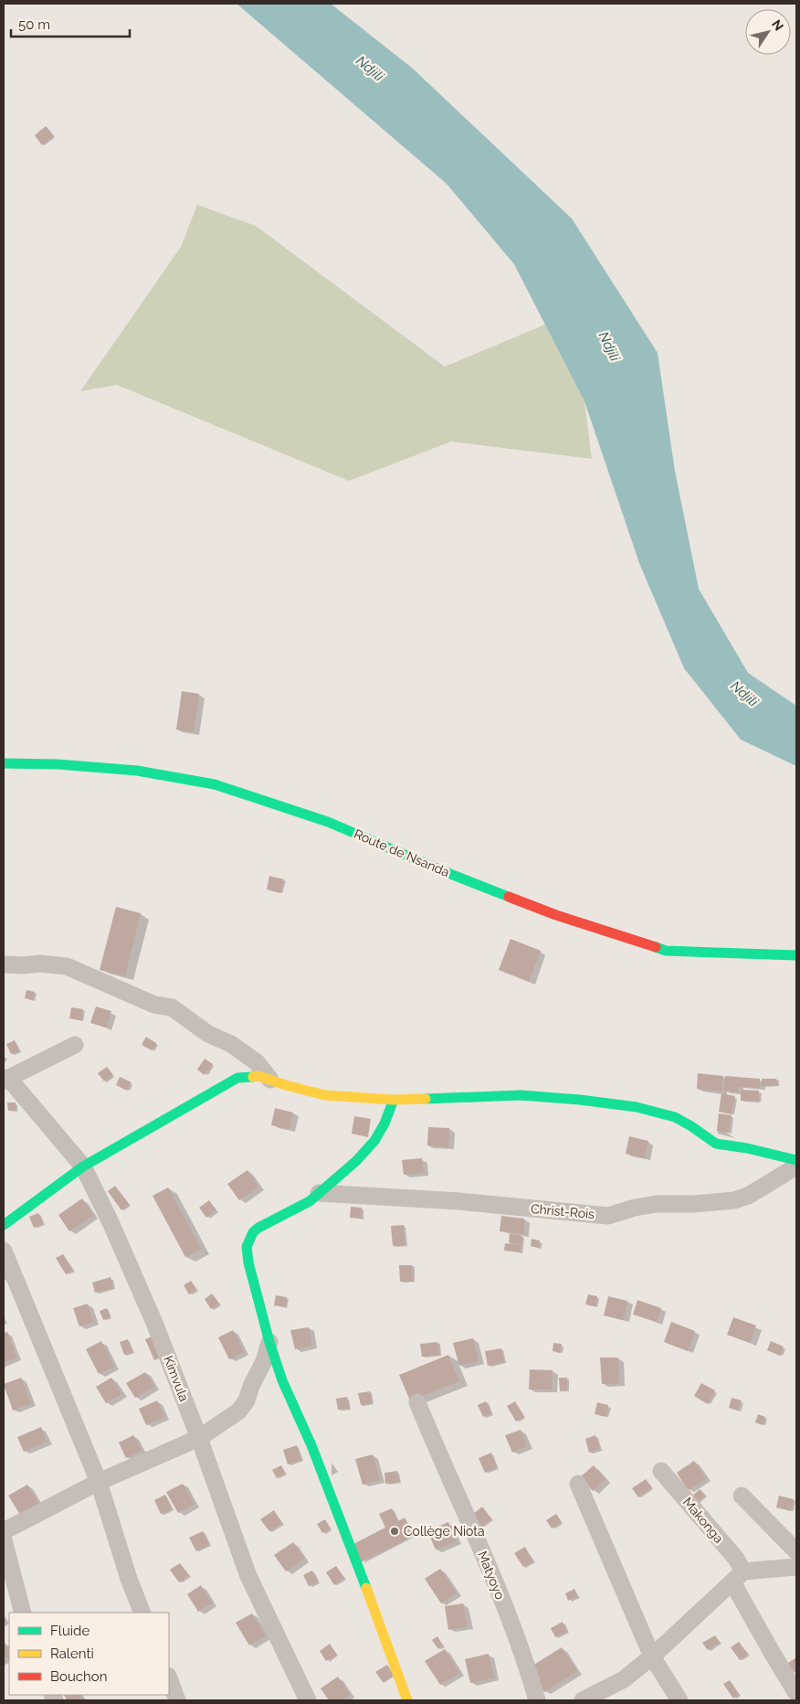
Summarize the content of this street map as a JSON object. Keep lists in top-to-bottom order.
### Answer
{
  "streets": {
    "street": [
      "Route de Nsanda",
      "Christ-Rois",
      "Kimvula",
      "Makonga",
      "Matyoyo"
    ]
  },
  "water": ["Ndjili"],
  "places": ["Collège Niota"],
  "legend": ["Fluide", "Ralenti", "Bouchon"],
  "scale_bar": "50 m",
  "north": "top right"
}
